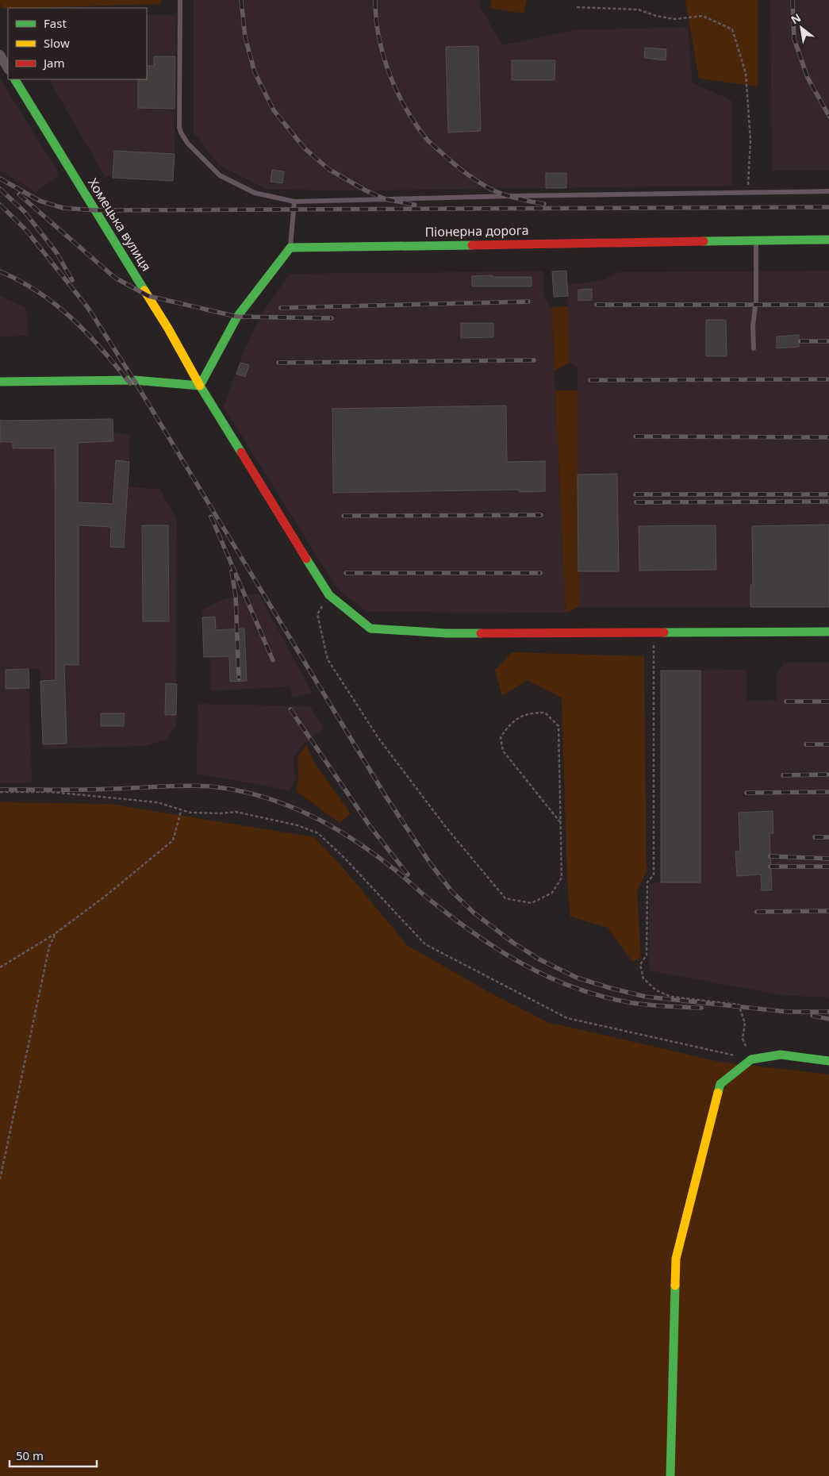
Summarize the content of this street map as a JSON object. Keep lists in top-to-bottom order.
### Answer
{
  "streets": {
    "street": ["Хомецька вулиця", "Піонерна дорога"]
  },
  "legend": ["Fast", "Slow", "Jam"],
  "scale_bar": "50 m",
  "north": "top left"
}
